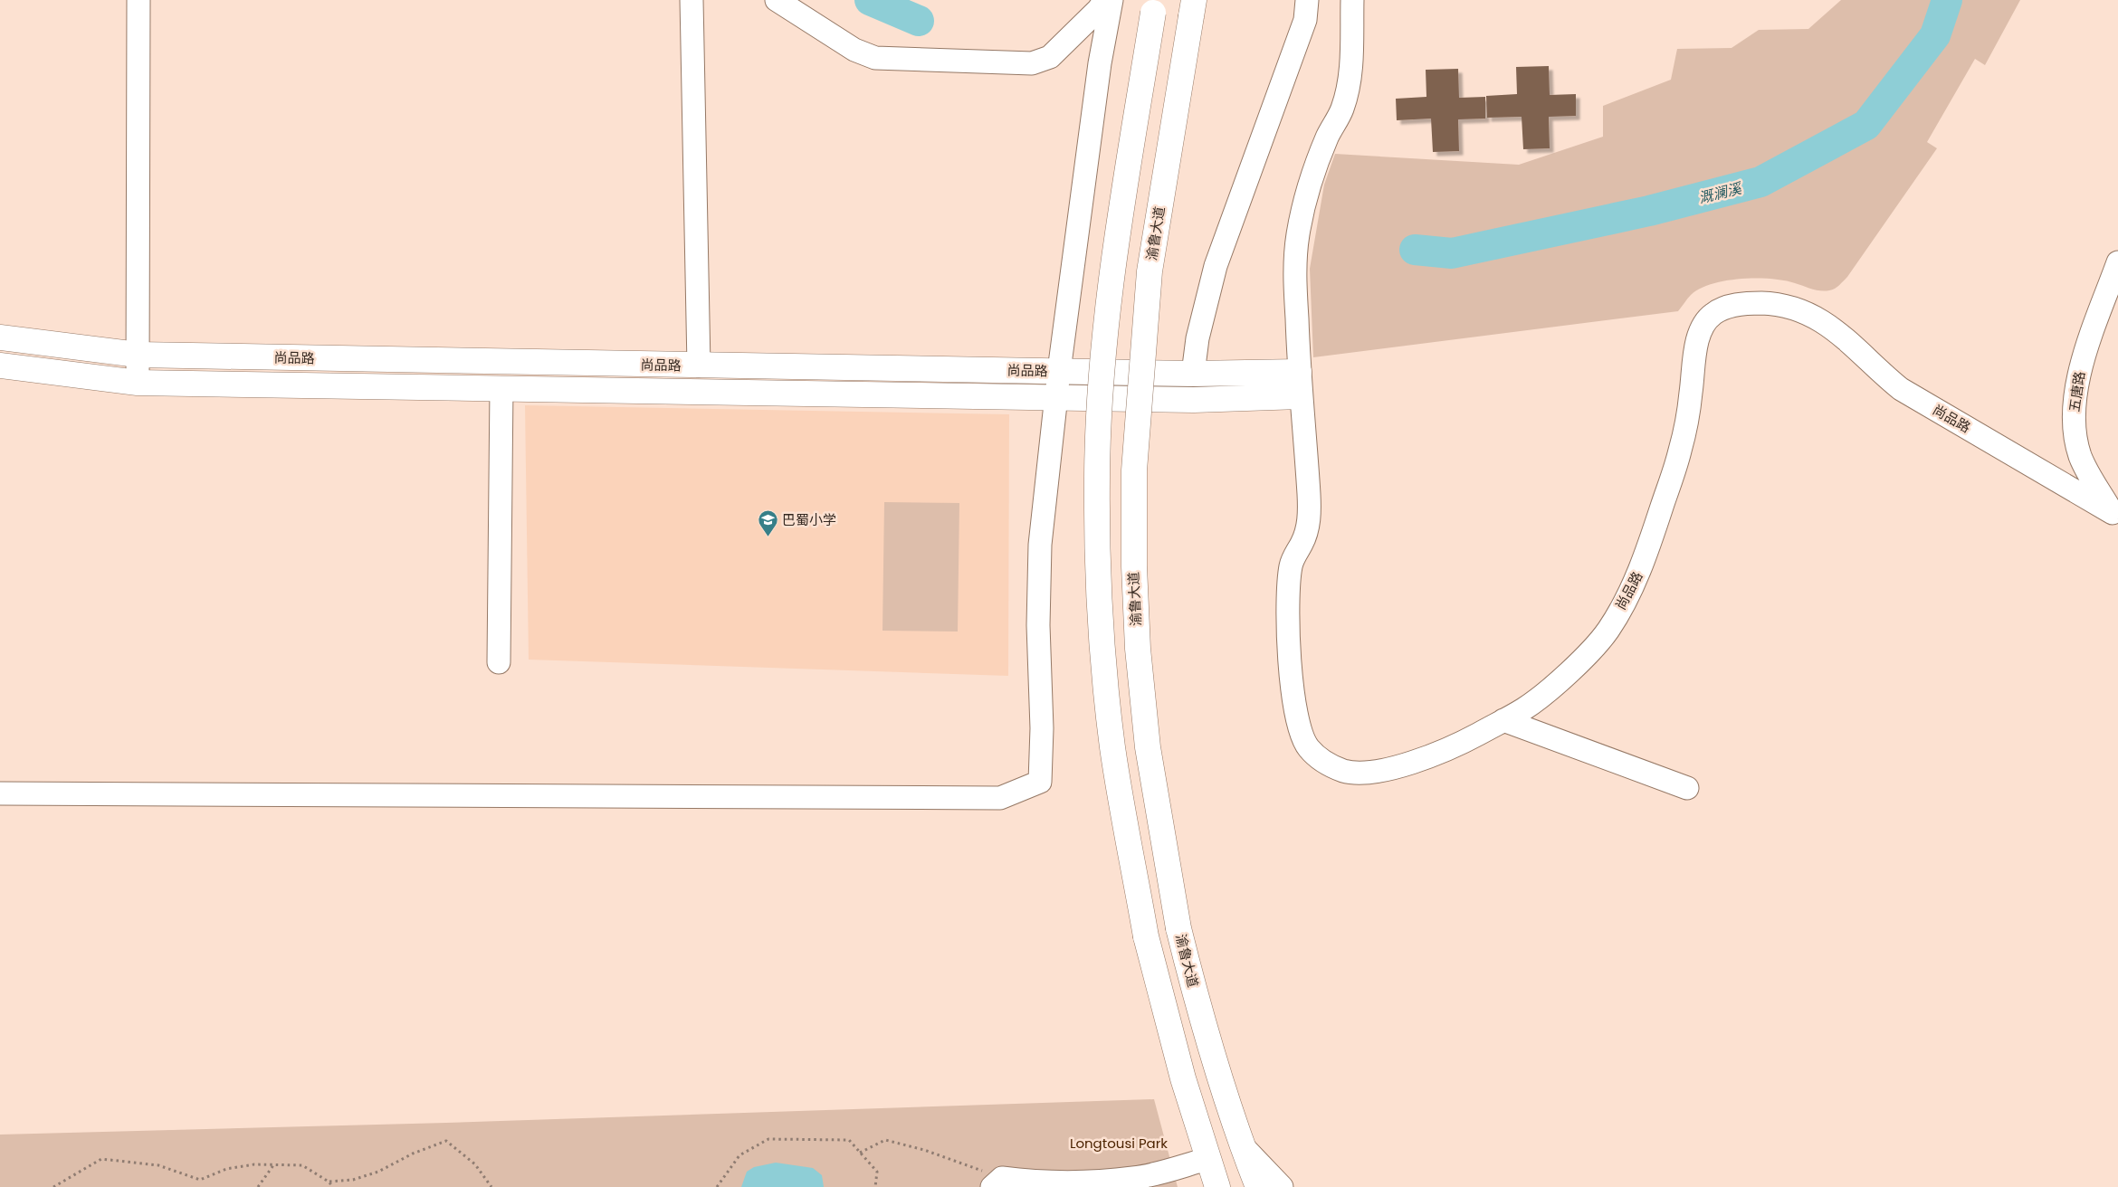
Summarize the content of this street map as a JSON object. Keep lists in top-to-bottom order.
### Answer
{
  "streets": {
    "main road": ["渝鲁大道", "尚品路"],
    "street": ["五唐路"]
  },
  "crossings": [
    ["尚品路", "五唐路"]
  ],
  "water": ["溉澜溪"],
  "parks": ["Longtousi Park"],
  "places": {
    "school or university": ["巴蜀小学"]
  }
}
